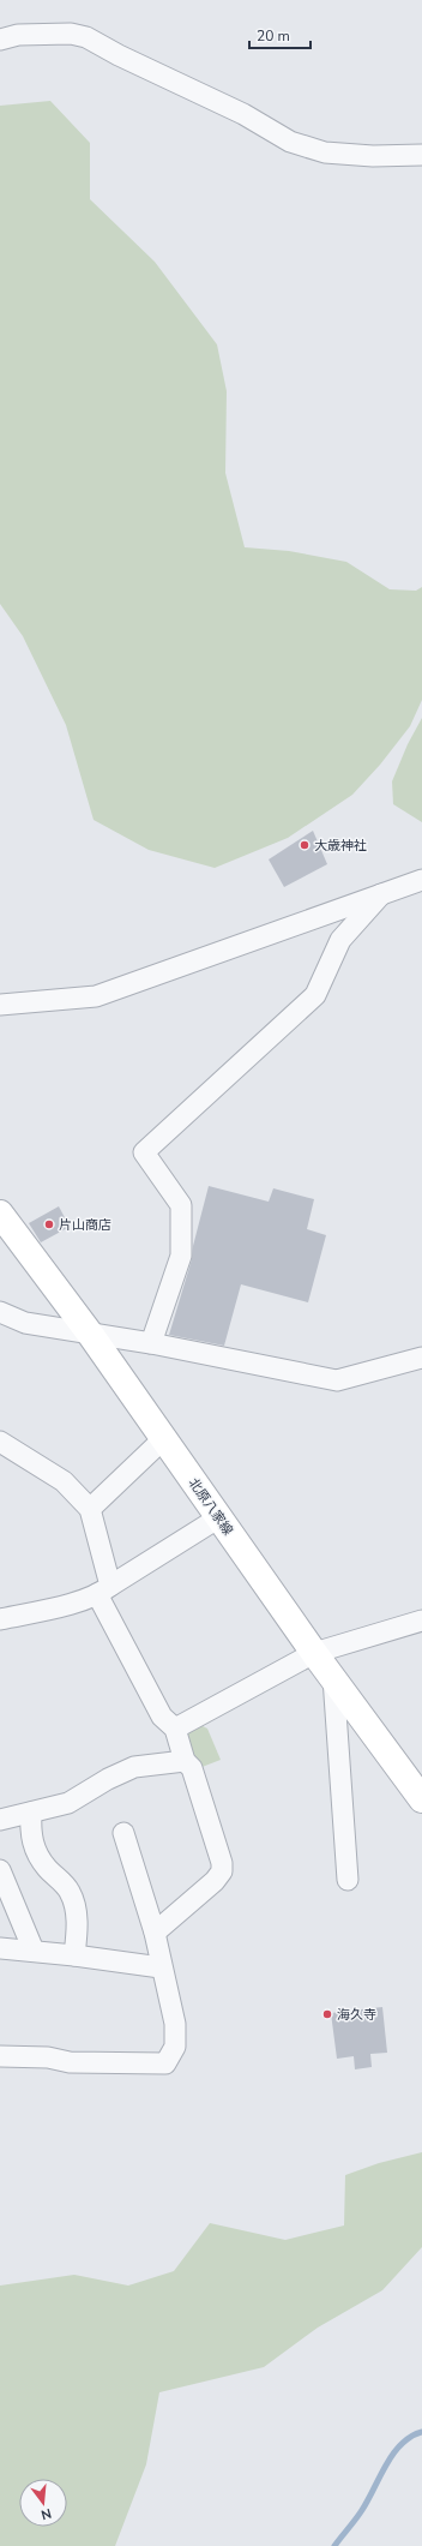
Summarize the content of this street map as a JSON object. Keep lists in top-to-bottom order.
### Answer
{
  "streets": {
    "main road": ["北原八家線"]
  },
  "places": ["大歳神社", "片山商店", "海久寺"],
  "scale_bar": "20 m",
  "north": "bottom"
}
